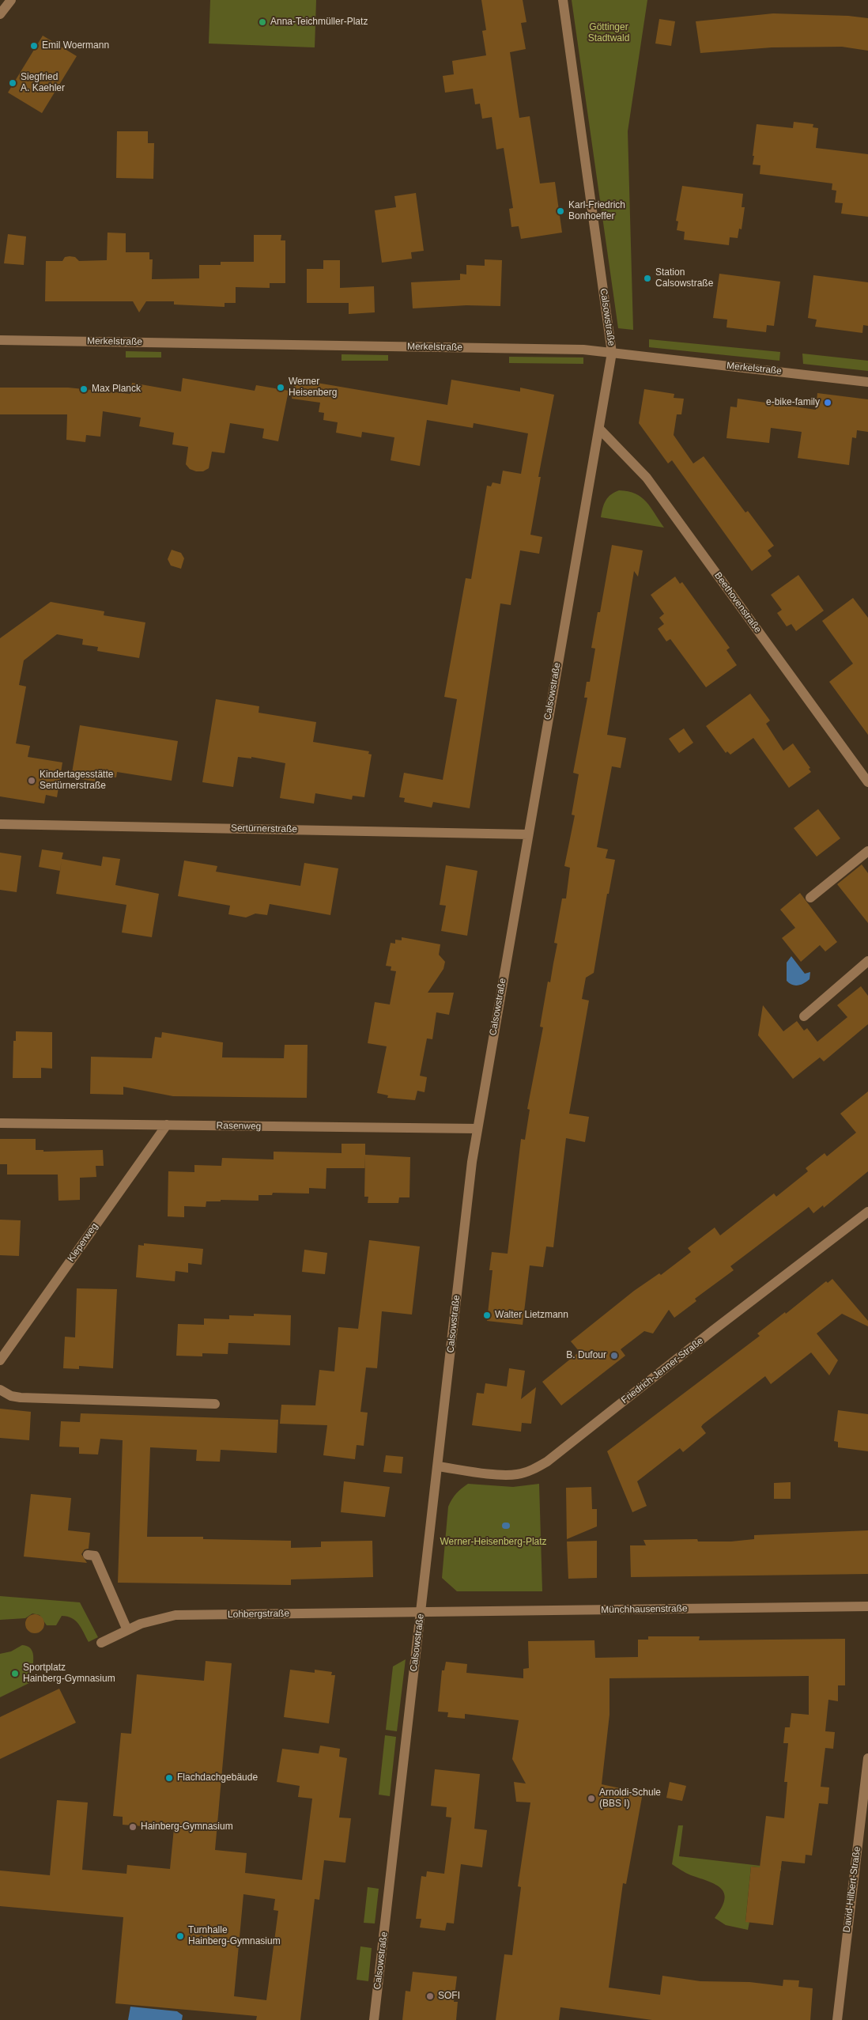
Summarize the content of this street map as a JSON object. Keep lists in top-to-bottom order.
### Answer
{
  "streets": {
    "street": [
      "Calsowstraße",
      "Merkelstraße",
      "Beethovenstraße",
      "Sertürnerstraße",
      "Rasenweg",
      "Kleperweg",
      "Friedrich-Jenner-Straße",
      "Münchhausenstraße",
      "Lohbergstraße",
      "David-Hilbert-Straße"
    ]
  },
  "crossings": [
    ["Calsowstraße", "Merkelstraße"],
    ["Calsowstraße", "Beethovenstraße"],
    ["Calsowstraße", "Sertürnerstraße"],
    ["Calsowstraße", "Rasenweg"],
    ["Calsowstraße", "Friedrich-Jenner-Straße"],
    ["Calsowstraße", "Münchhausenstraße"],
    ["Calsowstraße", "Lohbergstraße"],
    ["Rasenweg", "Kleperweg"],
    ["Münchhausenstraße", "Lohbergstraße"]
  ],
  "parks": ["Göttinger Stadtwald", "Werner-Heisenberg-Platz"],
  "places": [
    "Anna-Teichmüller-Platz",
    "Emil Woermann",
    "Siegfried A. Kaehler",
    "Karl-Friedrich Bonhoeffer",
    "Station Calsowstraße",
    "Werner Heisenberg",
    "Max Planck",
    "e-bike-family",
    "Kindertagesstätte Sertürnerstraße",
    "Walter Lietzmann",
    "B. Dufour",
    "Sportplatz Hainberg-Gymnasium",
    "Flachdachgebäude",
    "Arnoldi-Schule (BBS I)",
    "Hainberg-Gymnasium",
    "Turnhalle Hainberg-Gymnasium",
    "SOFI"
  ]
}
